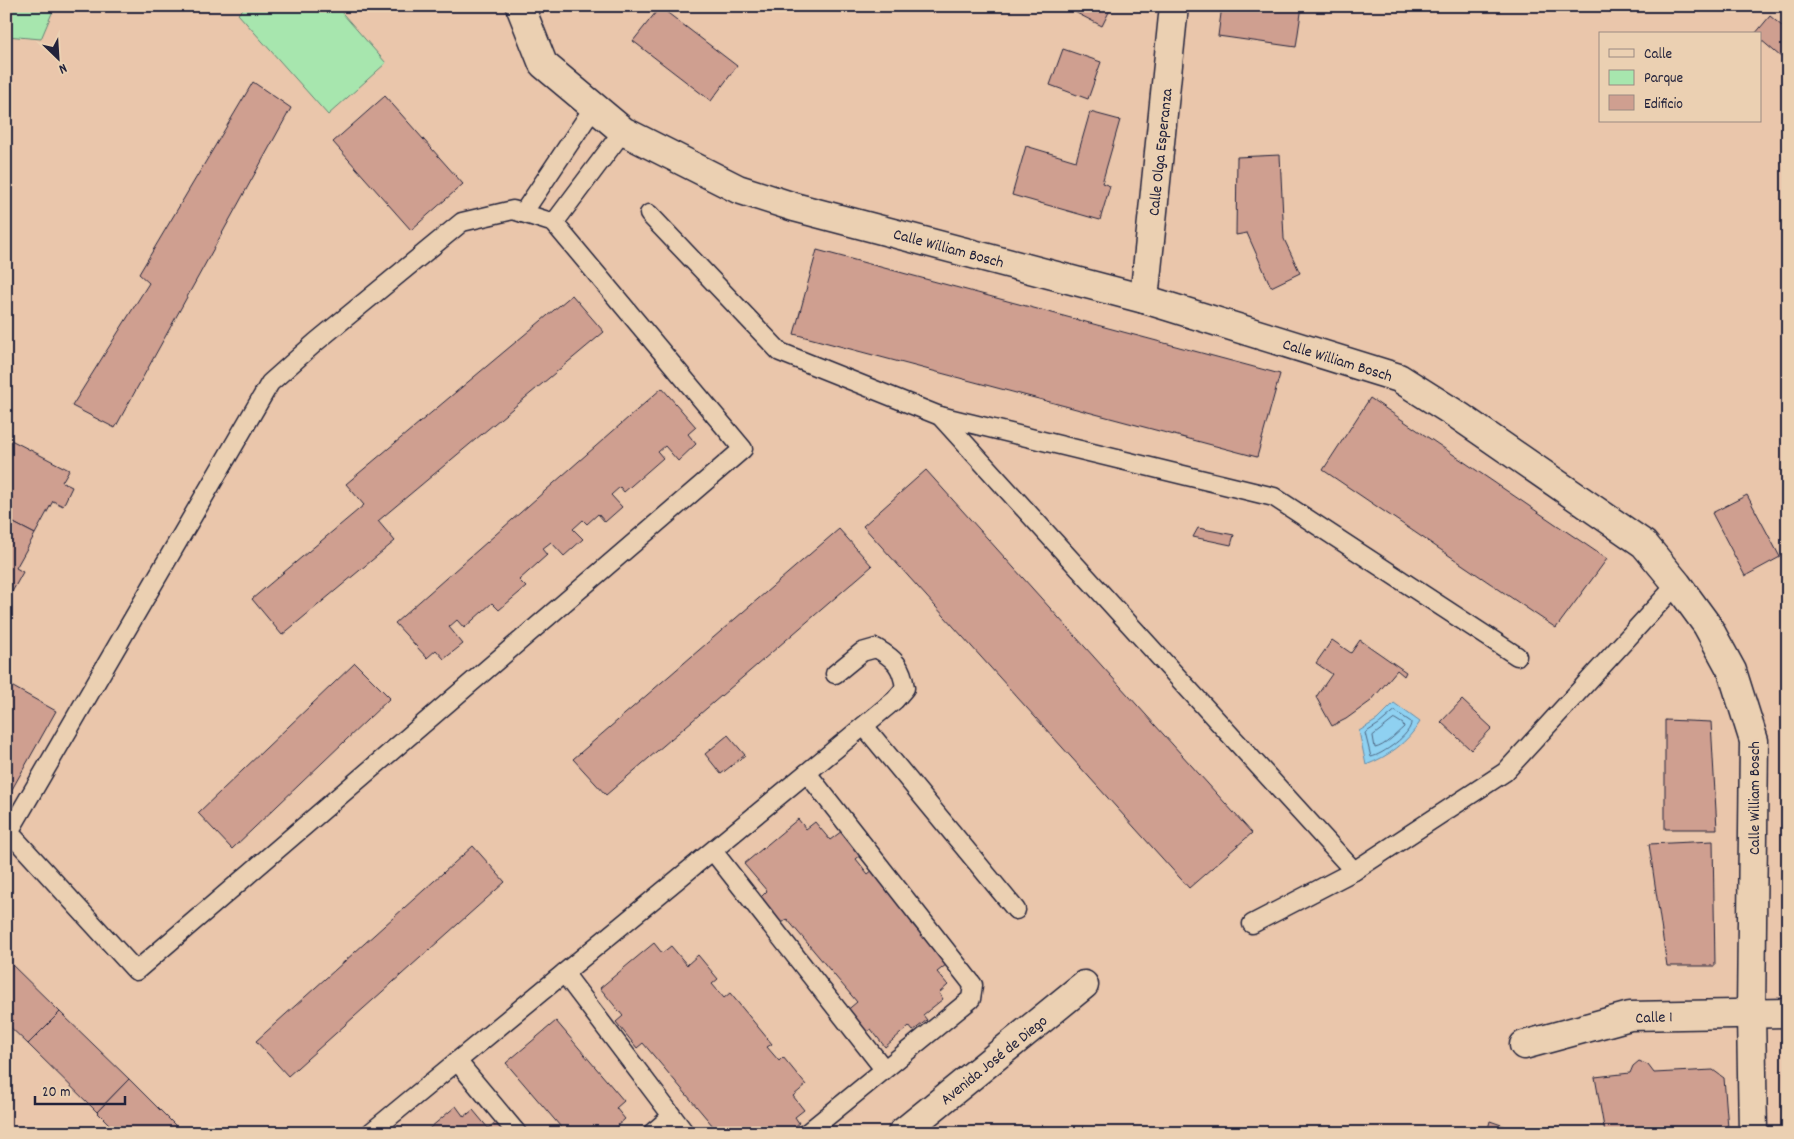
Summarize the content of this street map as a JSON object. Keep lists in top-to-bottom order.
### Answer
{
  "streets": {
    "street": [
      "Calle Olga Esperanza",
      "Calle William Bosch",
      "Calle 1",
      "Avenida José de Diego"
    ]
  },
  "crossings": [
    ["Calle Olga Esperanza", "Calle William Bosch"],
    ["Calle William Bosch", "Calle 1"]
  ],
  "legend": ["Calle", "Parque", "Edificio"],
  "scale_bar": "20 m",
  "north": "bottom right"
}
